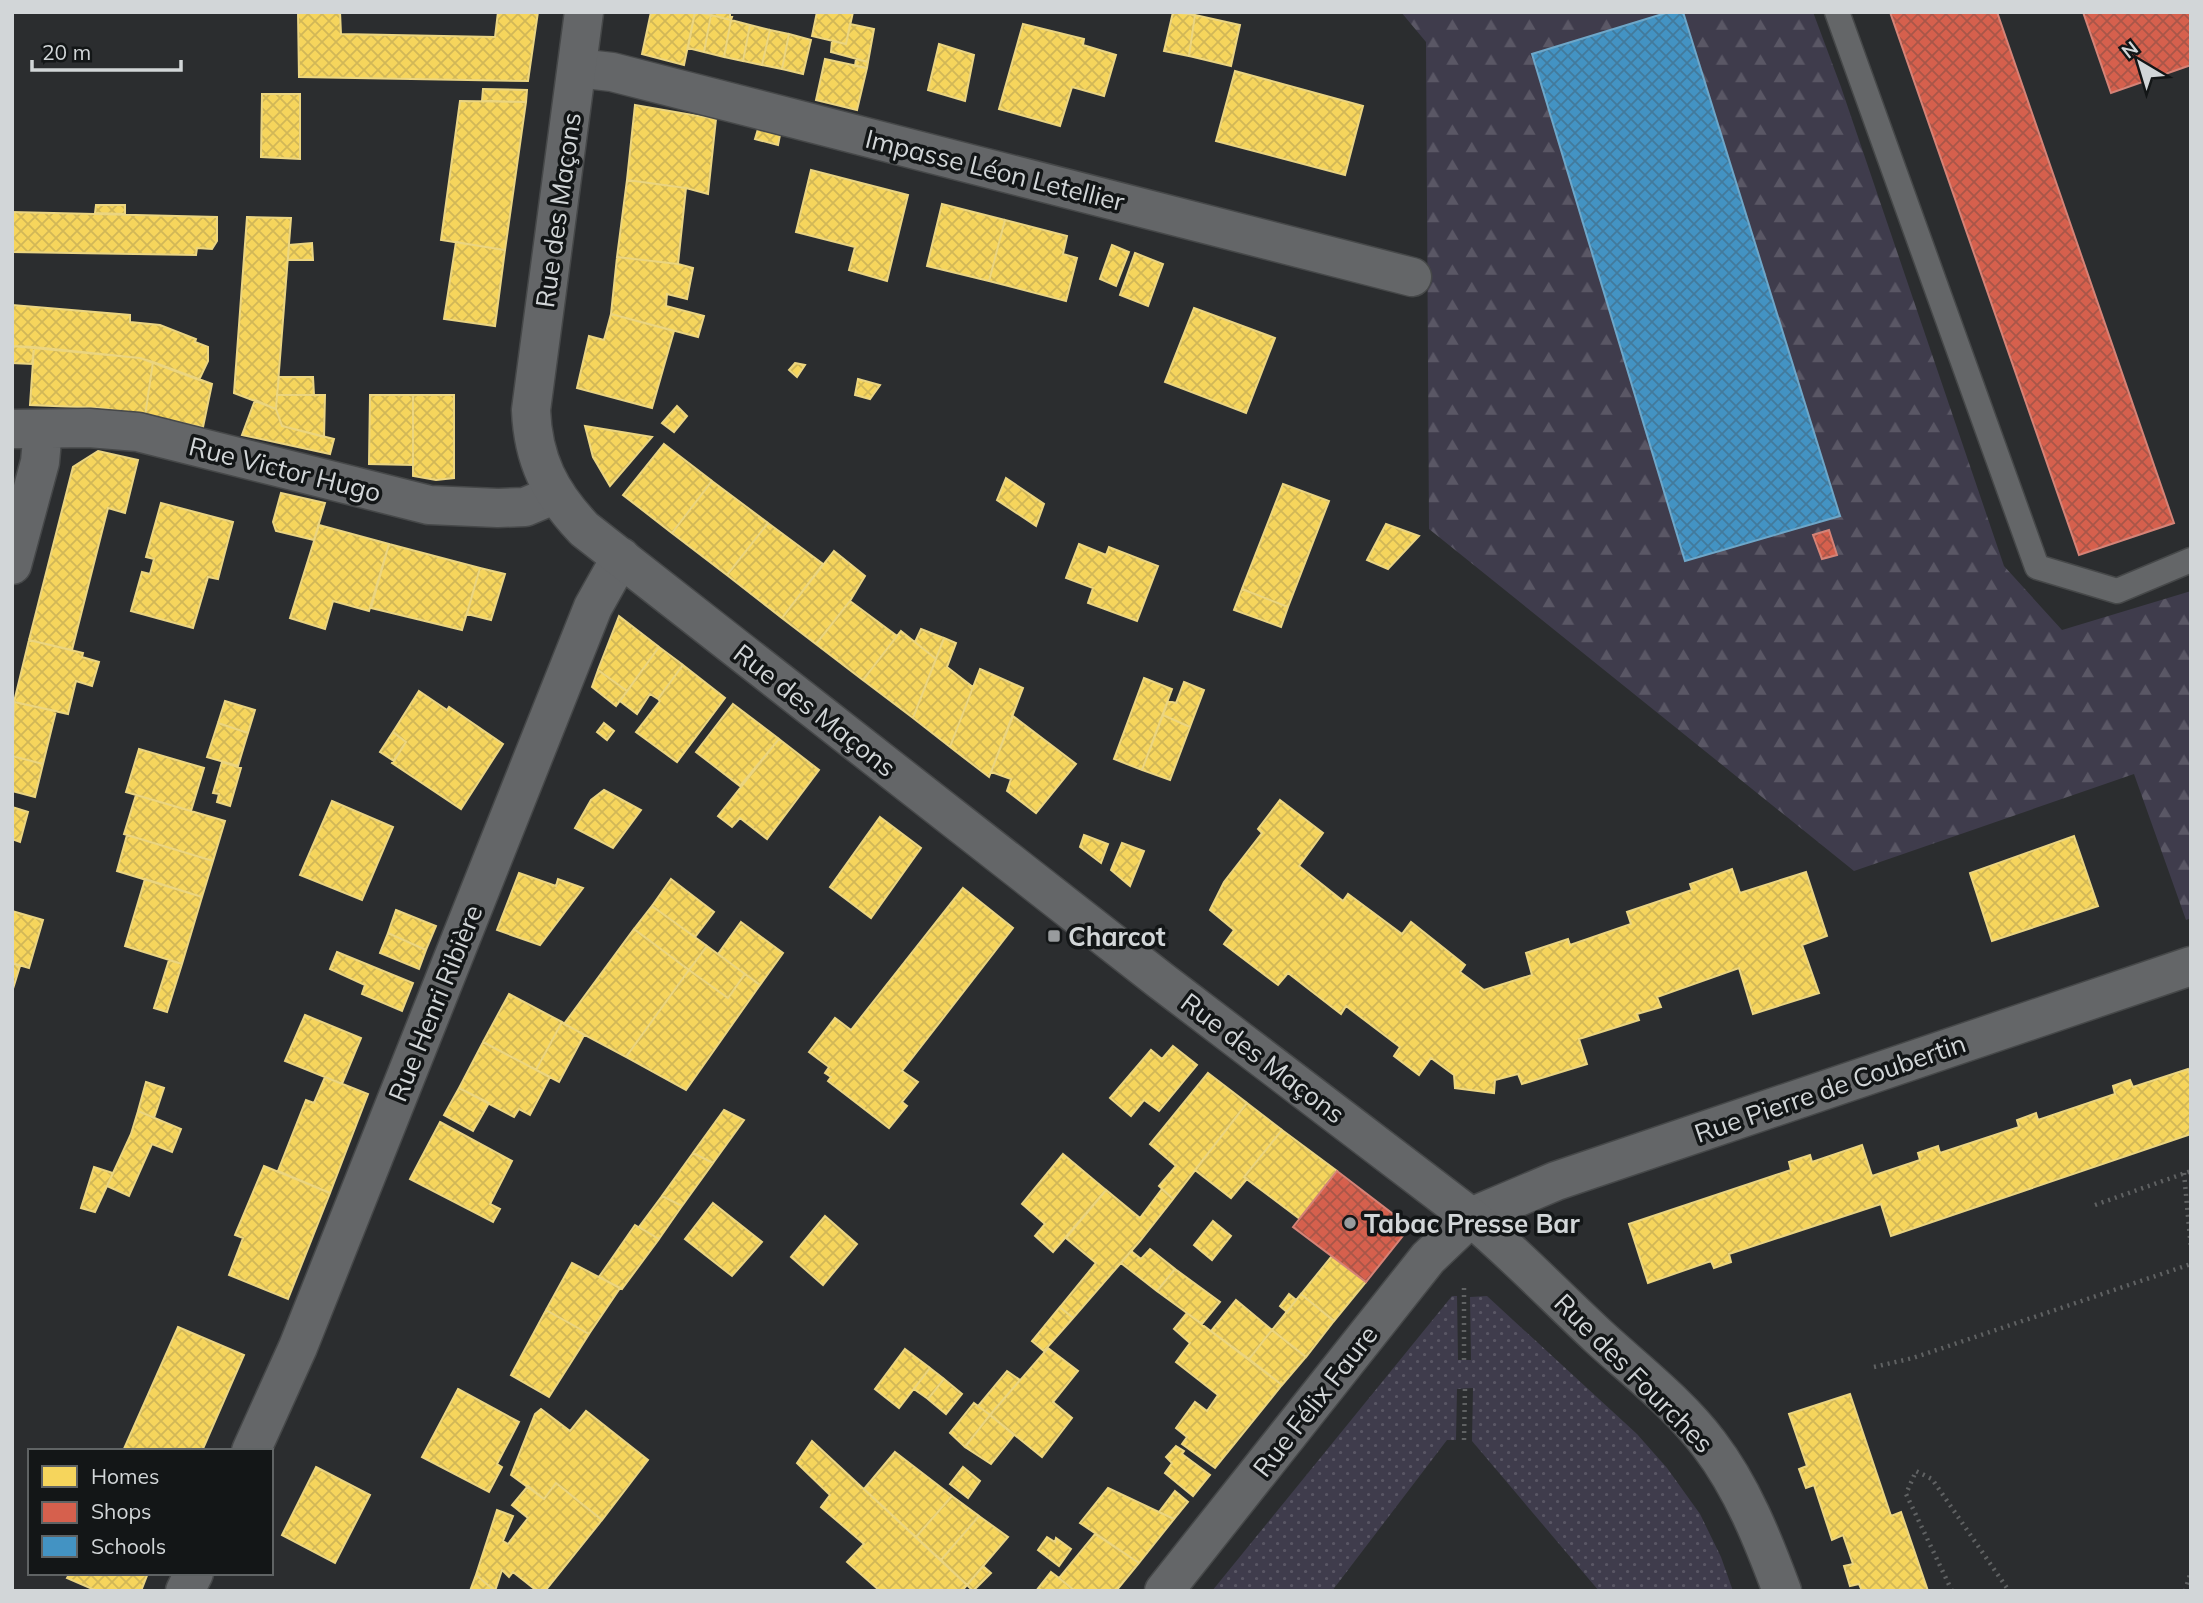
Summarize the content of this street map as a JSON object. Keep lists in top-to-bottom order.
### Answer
{
  "streets": {
    "street": [
      "Impasse Léon Letellier",
      "Rue des Maçons",
      "Rue Victor Hugo",
      "Rue Henri Ribière",
      "Rue Pierre de Coubertin",
      "Rue des Fourches",
      "Rue Félix Faure"
    ]
  },
  "crossings": [
    ["Impasse Léon Letellier", "Rue des Maçons"],
    ["Rue des Maçons", "Rue Victor Hugo"],
    ["Rue des Maçons", "Rue Henri Ribière"],
    ["Rue des Maçons", "Rue Pierre de Coubertin"],
    ["Rue des Maçons", "Rue des Fourches"],
    ["Rue des Maçons", "Rue Félix Faure"],
    ["Rue Pierre de Coubertin", "Rue des Fourches"],
    ["Rue Pierre de Coubertin", "Rue Félix Faure"],
    ["Rue des Fourches", "Rue Félix Faure"]
  ],
  "places": {
    "transit": ["Charcot"],
    "other": ["Tabac Presse Bar"]
  },
  "legend": ["Homes", "Shops", "Schools"],
  "scale_bar": "20 m",
  "north": "top left"
}
